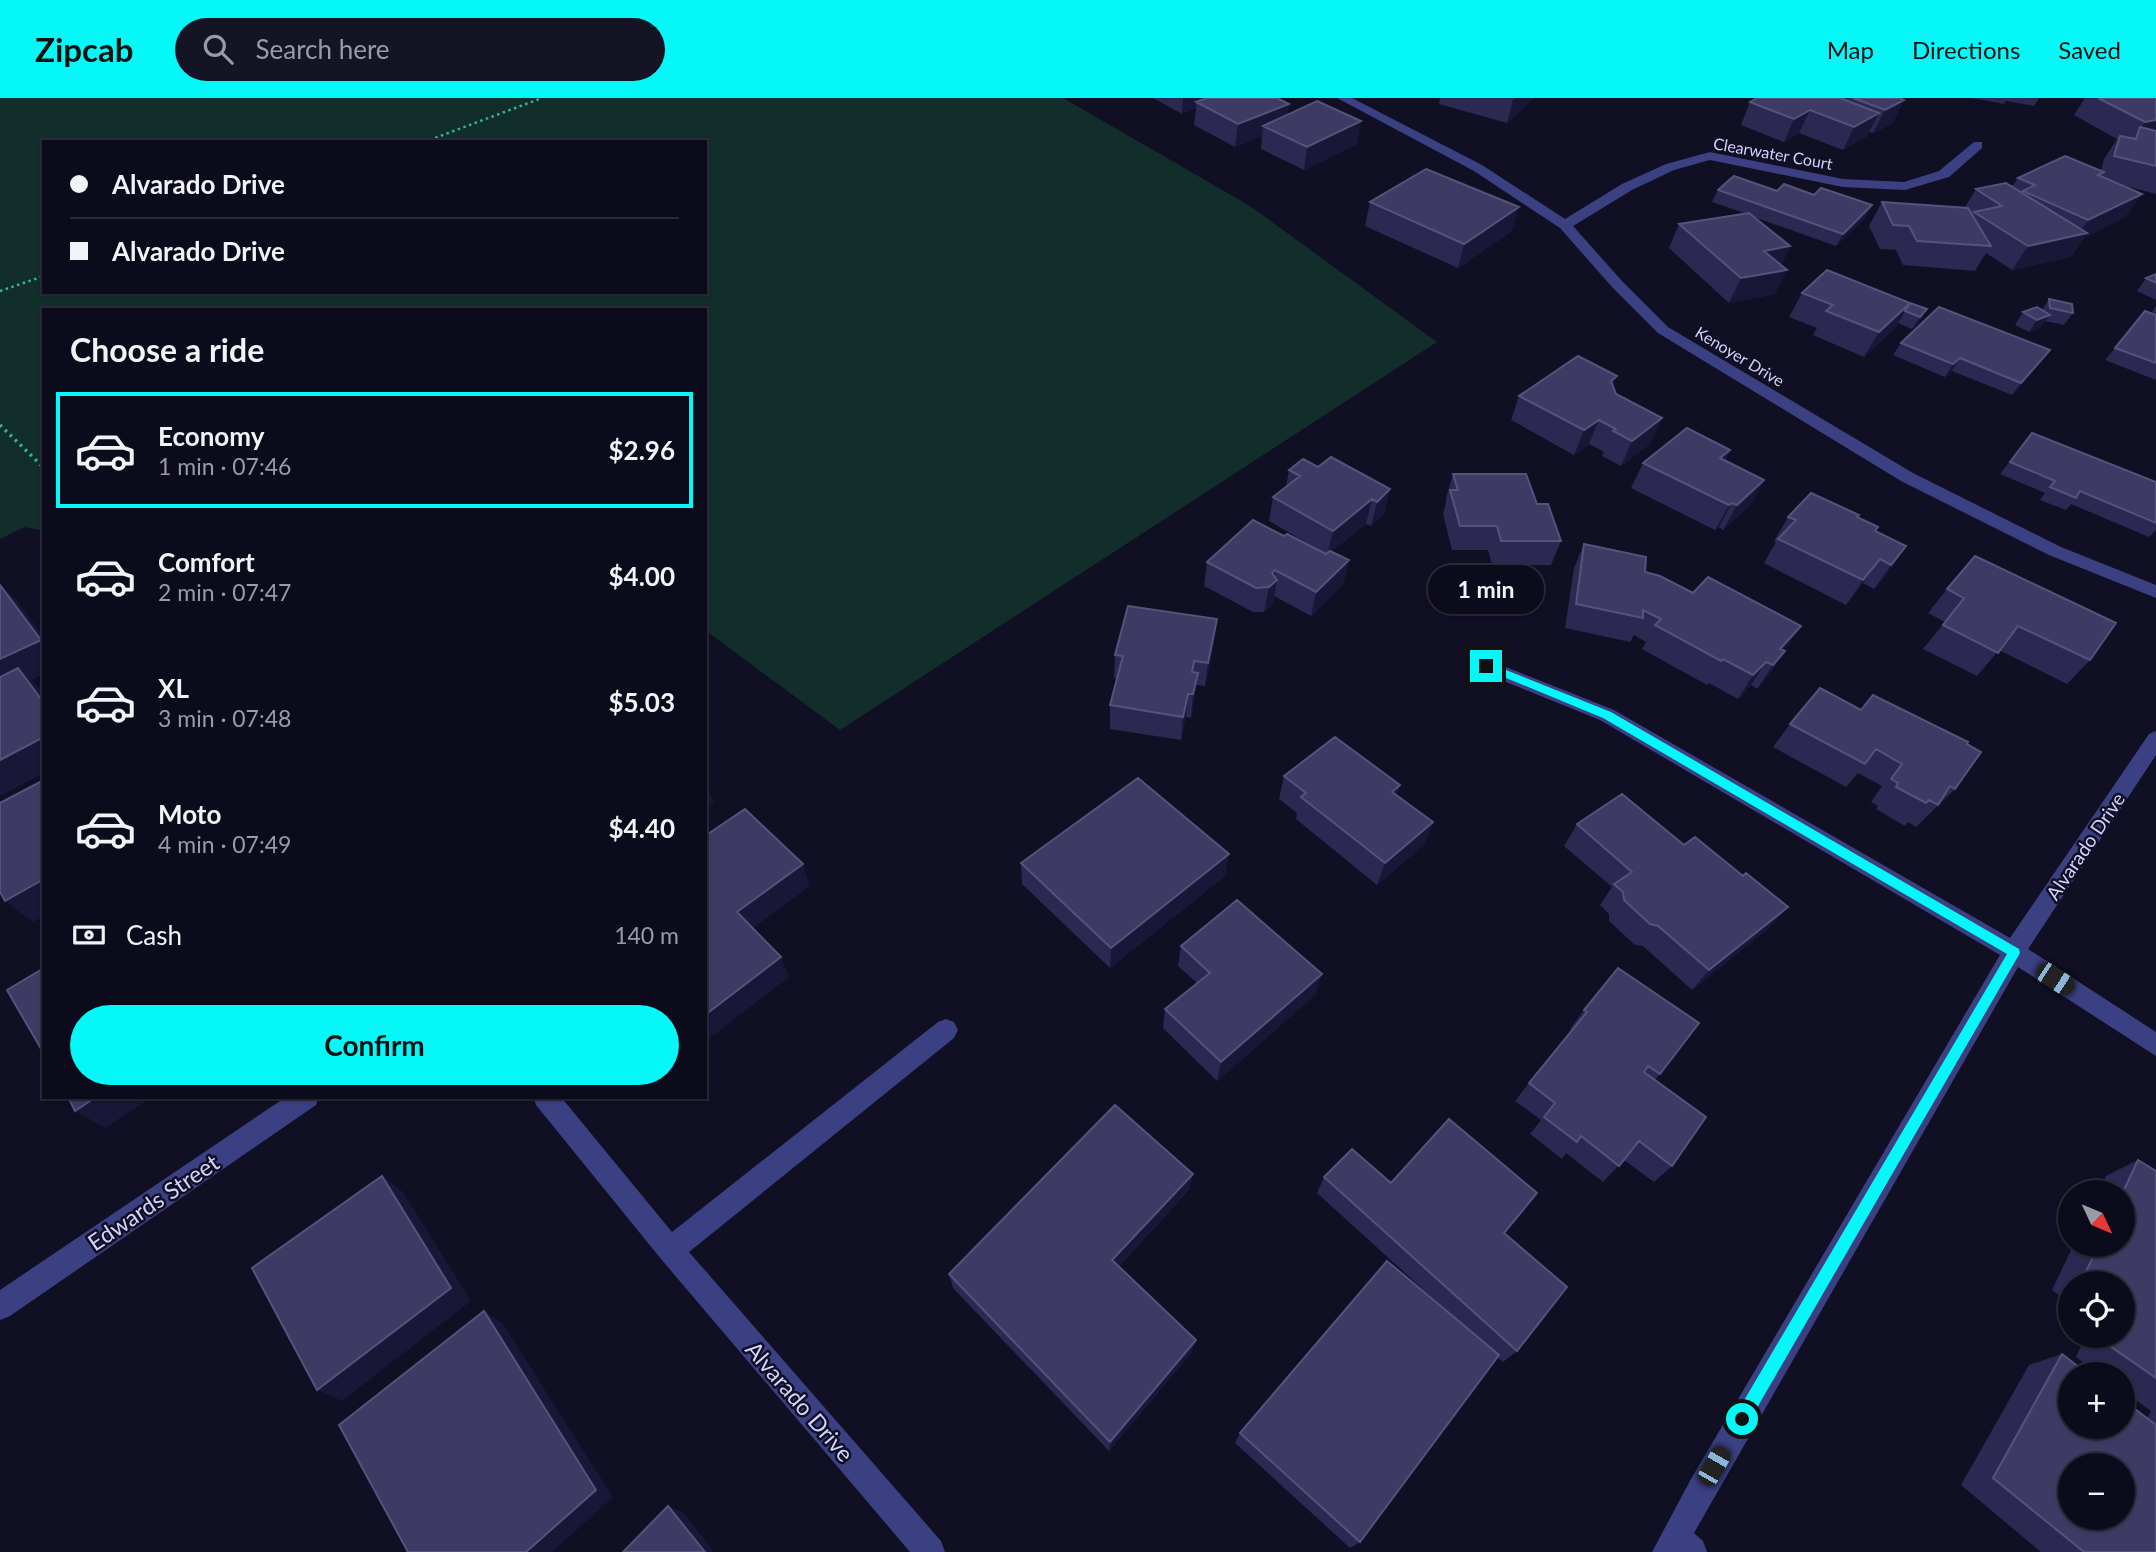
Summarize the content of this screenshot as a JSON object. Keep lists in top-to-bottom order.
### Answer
{
  "streets": {
    "street": [
      "Clearwater Court",
      "Kenoyer Drive",
      "Alvarado Drive",
      "Edwards Street"
    ]
  },
  "crossings": [
    ["Clearwater Court", "Kenoyer Drive"]
  ],
  "north": "bottom right",
  "page": {
    "header": "Zipcab",
    "search": "Search here",
    "nav": ["Map", "Directions", "Saved"],
    "banner": ["Alvarado Drive", "Alvarado Drive"],
    "heading": "Choose a ride",
    "list": [
      {
        "name": "Economy",
        "note": "1 min · 07:46",
        "value": "$2.96"
      },
      {
        "name": "Comfort",
        "note": "2 min · 07:47",
        "value": "$4.00"
      },
      {
        "name": "XL",
        "note": "3 min · 07:48",
        "value": "$5.03"
      },
      {
        "name": "Moto",
        "note": "4 min · 07:49",
        "value": "$4.40"
      }
    ],
    "bubble": "1 min",
    "pay": ["Cash", "140 m"],
    "buttons": "Confirm",
    "map_buttons": ["+", "−"]
  }
}
